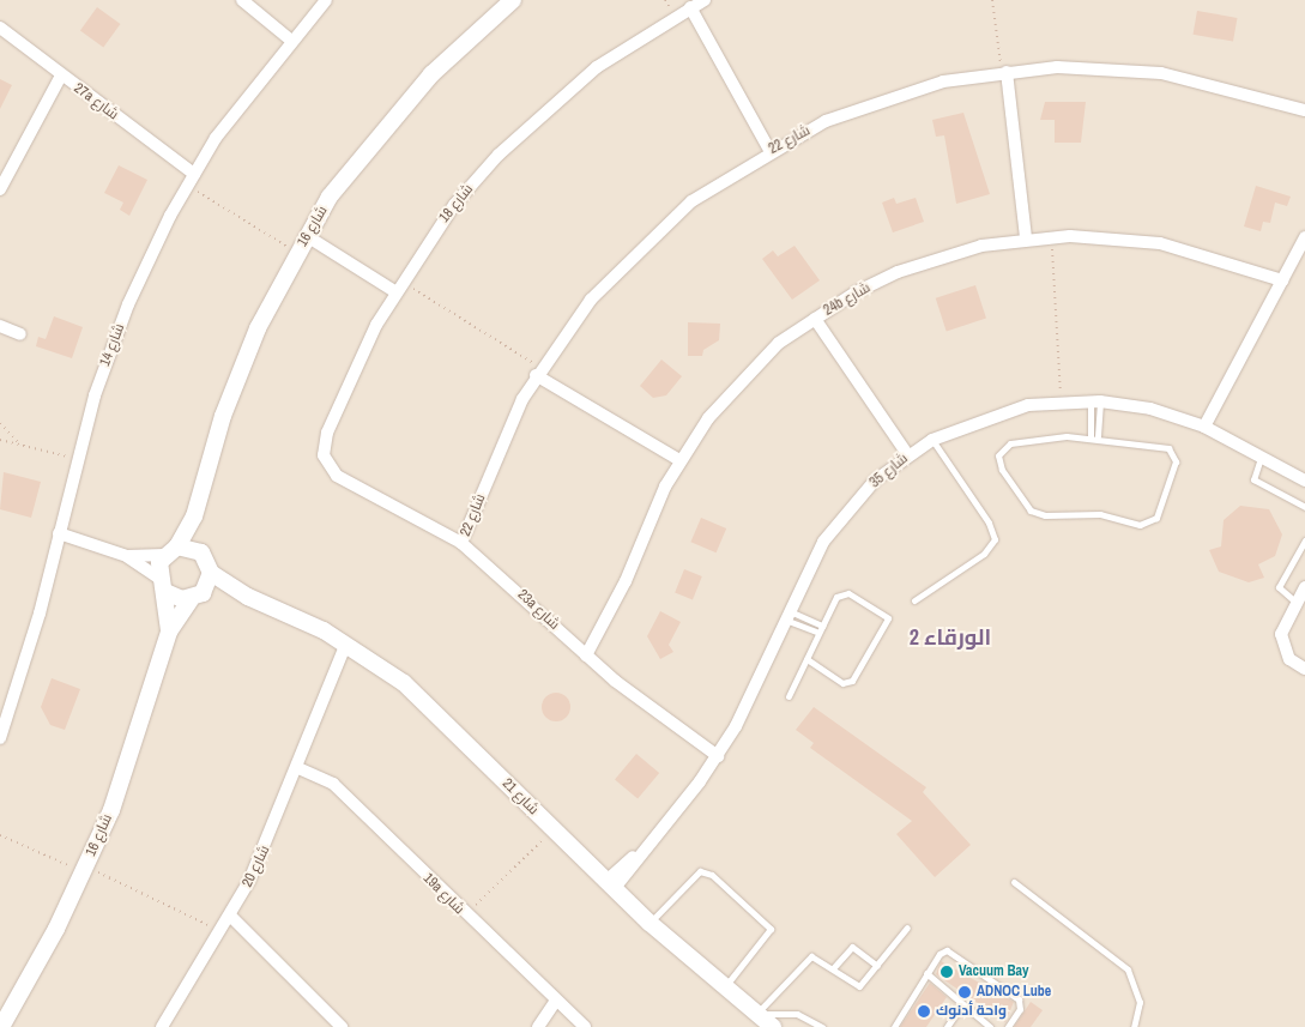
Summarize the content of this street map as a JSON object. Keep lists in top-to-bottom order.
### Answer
{
  "streets": {
    "street": [
      "27a شارع",
      "شارع 22",
      "شارع 18",
      "شارع 16",
      "24b شارع",
      "شارع 14",
      "شارع 35",
      "23a شارع",
      "شارع 21",
      "شارع 20",
      "19a شارع"
    ]
  },
  "crossings": [
    ["27a شارع", "شارع 14"],
    ["شارع 22", "23a شارع"],
    ["شارع 18", "23a شارع"],
    ["شارع 16", "شارع 21"],
    ["24b شارع", "23a شارع"],
    ["شارع 35", "23a شارع"],
    ["شارع 35", "شارع 21"],
    ["شارع 21", "شارع 20"],
    ["شارع 20", "19a شارع"]
  ],
  "districts": ["الورقاء 2"],
  "places": ["Vacuum Bay", "ADNOC Lube", "واحة أدنوك"]
}
